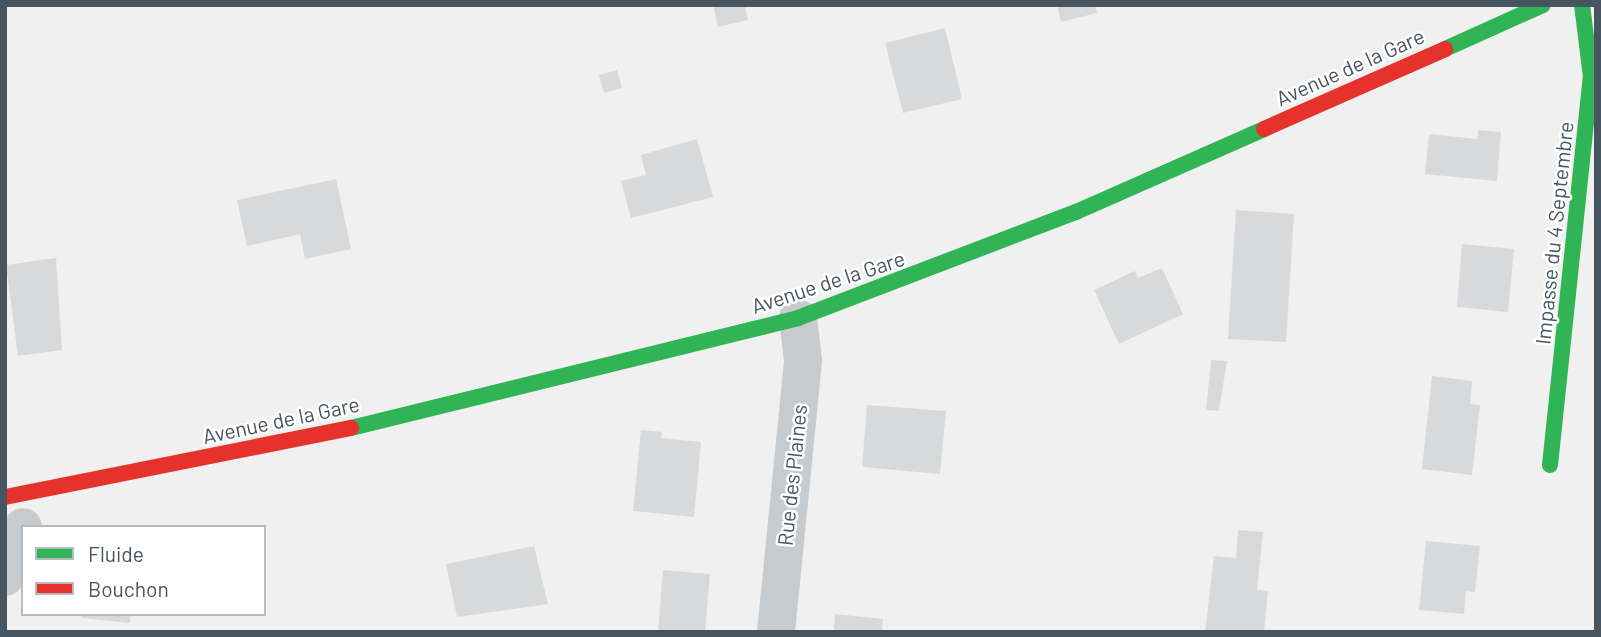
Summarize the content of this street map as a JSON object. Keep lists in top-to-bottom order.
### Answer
{
  "streets": {
    "street": ["Avenue de la Gare", "Impasse du 4 Septembre", "Rue des Plaines"]
  },
  "crossings": [
    ["Avenue de la Gare", "Rue des Plaines"]
  ],
  "legend": ["Fluide", "Bouchon"]
}
